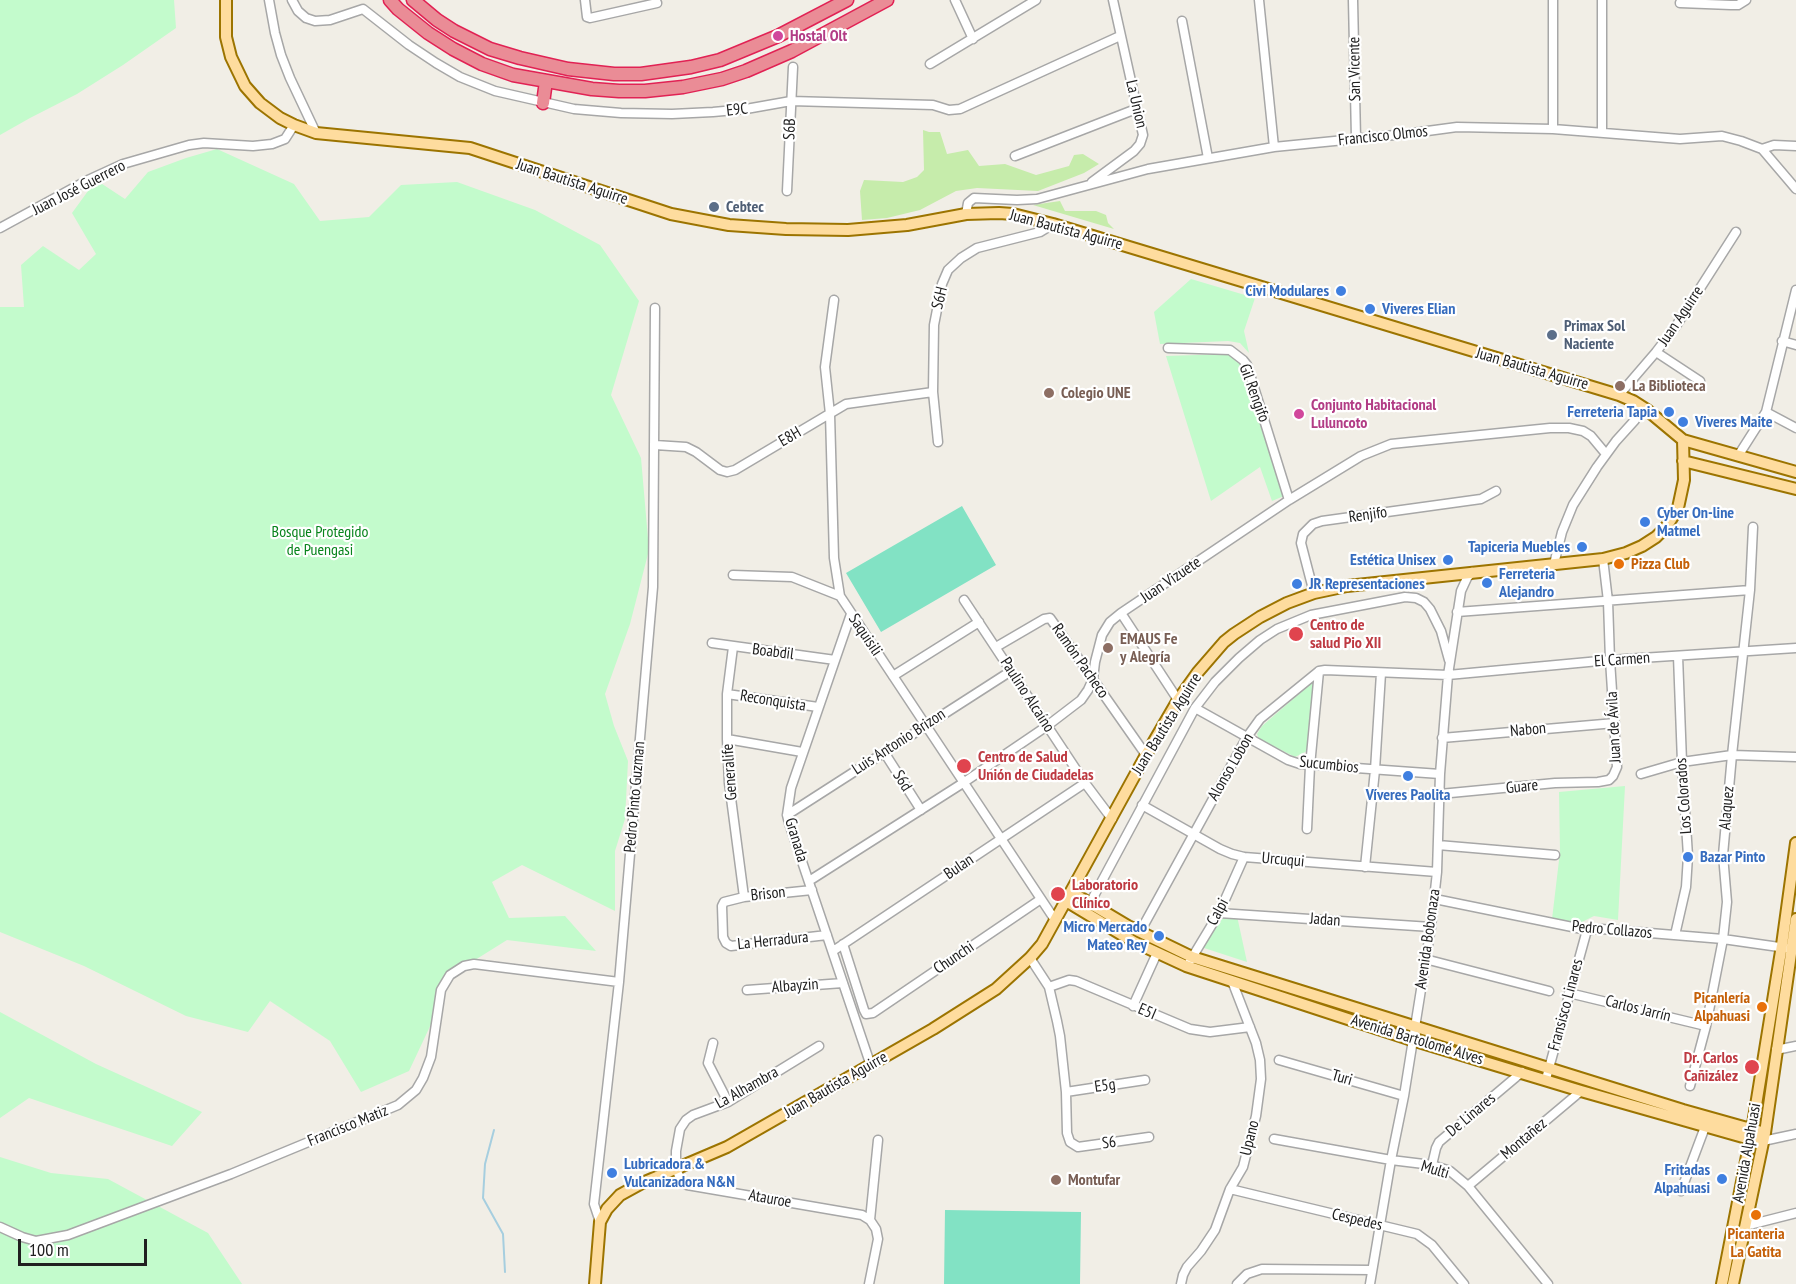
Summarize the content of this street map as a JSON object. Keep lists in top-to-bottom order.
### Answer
{
  "streets": {
    "main road": [
      "Juan Bautista Aguirre",
      "Pedro Pinto Guzman",
      "Avenida Bartolomé Alves",
      "Avenida Alpahuasi"
    ],
    "street": [
      "San Vicente",
      "La Union",
      "E9C",
      "S6B",
      "Francisco Olmos",
      "Juan José Guerrero",
      "S6H",
      "Juan Aguirre",
      "Gil Rengifo",
      "E8H",
      "Renjifo",
      "Juan Vizuete",
      "Saquisili",
      "Boabdil",
      "El Carmen",
      "Ramón Pacheco",
      "Paulino Alcaíno",
      "Reconquista",
      "Juan de Ávila",
      "Nabon",
      "Luis Antonio Brizon",
      "Sucumbios",
      "Alonso Lobon",
      "Generalife",
      "S6d",
      "Guare",
      "Los Colorados",
      "Alaquez",
      "Granada",
      "Urcuqui",
      "Bulan",
      "Brison",
      "Calpi",
      "Jadan",
      "Pedro Collazos",
      "Avenida Bobonaza",
      "La Herradura",
      "Chunchi",
      "Albayzin",
      "Fransisco Linares",
      "Carlos Jarrín",
      "E5I",
      "Turi",
      "E5g",
      "La Alhambra",
      "De Linares",
      "Francisco Matiz",
      "Upano",
      "Montañez",
      "S6",
      "Multi",
      "Atauroe",
      "Cespedes"
    ]
  },
  "crossings": [
    ["San Vicente", "Francisco Olmos"],
    ["La Union", "E9C"],
    ["La Union", "Francisco Olmos"],
    ["E9C", "S6B"],
    ["Francisco Olmos", "Juan Bautista Aguirre"],
    ["Juan Bautista Aguirre", "Juan José Guerrero"],
    ["Juan Bautista Aguirre", "S6H"],
    ["Juan Bautista Aguirre", "Juan Aguirre"],
    ["Juan Bautista Aguirre", "Renjifo"],
    ["Juan Bautista Aguirre", "Saquisili"],
    ["Juan Bautista Aguirre", "Ramón Pacheco"],
    ["Juan Bautista Aguirre", "Paulino Alcaíno"],
    ["Juan Bautista Aguirre", "Juan de Ávila"],
    ["Juan Bautista Aguirre", "Pedro Pinto Guzman"],
    ["Juan Bautista Aguirre", "Granada"],
    ["Juan Bautista Aguirre", "Avenida Bobonaza"],
    ["Juan Bautista Aguirre", "Avenida Bartolomé Alves"],
    ["Juan Bautista Aguirre", "La Alhambra"],
    ["Juan Bautista Aguirre", "Atauroe"],
    ["S6H", "E8H"],
    ["Gil Rengifo", "Juan Vizuete"],
    ["E8H", "Saquisili"],
    ["E8H", "Pedro Pinto Guzman"],
    ["Juan Vizuete", "Saquisili"],
    ["Juan Vizuete", "Ramón Pacheco"],
    ["Juan Vizuete", "Paulino Alcaíno"],
    ["Juan Vizuete", "S6d"],
    ["Juan Vizuete", "Granada"],
    ["Juan Vizuete", "Brison"],
    ["Saquisili", "Luis Antonio Brizon"],
    ["Saquisili", "Granada"],
    ["Saquisili", "Bulan"],
    ["Saquisili", "Chunchi"],
    ["Boabdil", "Generalife"],
    ["Boabdil", "Granada"],
    ["El Carmen", "Juan de Ávila"],
    ["El Carmen", "Los Colorados"],
    ["El Carmen", "Alaquez"],
    ["El Carmen", "Avenida Bobonaza"],
    ["Ramón Pacheco", "Paulino Alcaíno"],
    ["Paulino Alcaíno", "Luis Antonio Brizon"],
    ["Paulino Alcaíno", "Bulan"],
    ["Reconquista", "Generalife"],
    ["Reconquista", "Granada"],
    ["Juan de Ávila", "Nabon"],
    ["Juan de Ávila", "Guare"],
    ["Nabon", "Avenida Bobonaza"],
    ["Luis Antonio Brizon", "S6d"],
    ["Luis Antonio Brizon", "Granada"],
    ["Sucumbios", "Alonso Lobon"],
    ["Sucumbios", "Avenida Bobonaza"],
    ["Alonso Lobon", "Urcuqui"],
    ["Alonso Lobon", "Avenida Bartolomé Alves"],
    ["Generalife", "Brison"],
    ["Guare", "Avenida Bobonaza"],
    ["Los Colorados", "Pedro Collazos"],
    ["Pedro Pinto Guzman", "Francisco Matiz"],
    ["Alaquez", "Pedro Collazos"],
    ["Alaquez", "Carlos Jarrín"],
    ["Granada", "Bulan"],
    ["Granada", "Brison"],
    ["Granada", "La Herradura"],
    ["Granada", "Albayzin"],
    ["Urcuqui", "Calpi"],
    ["Urcuqui", "Avenida Bobonaza"],
    ["Bulan", "Chunchi"],
    ["Brison", "La Herradura"],
    ["Calpi", "Jadan"],
    ["Calpi", "Avenida Bartolomé Alves"],
    ["Jadan", "Avenida Bobonaza"],
    ["Pedro Collazos", "Avenida Bobonaza"],
    ["Pedro Collazos", "Fransisco Linares"],
    ["Pedro Collazos", "Avenida Alpahuasi"],
    ["Avenida Bobonaza", "Avenida Bartolomé Alves"],
    ["Avenida Bobonaza", "Turi"],
    ["Avenida Bobonaza", "Multi"],
    ["Avenida Bobonaza", "Cespedes"],
    ["Fransisco Linares", "Carlos Jarrín"],
    ["Fransisco Linares", "Avenida Bartolomé Alves"],
    ["E5I", "Upano"],
    ["Avenida Bartolomé Alves", "De Linares"],
    ["Avenida Bartolomé Alves", "Upano"],
    ["Avenida Bartolomé Alves", "Montañez"],
    ["Avenida Bartolomé Alves", "Avenida Alpahuasi"],
    ["E5g", "S6"],
    ["La Alhambra", "Atauroe"],
    ["De Linares", "Multi"],
    ["Upano", "Cespedes"],
    ["Montañez", "Multi"]
  ],
  "parks": ["Bosque Protegido de Puengasi"],
  "places": [
    "Hostal Olt",
    "Cebtec",
    "Civi Modulares",
    "Viveres Elian",
    "Primax Sol Naciente",
    "La Biblioteca",
    "Colegio UNE",
    "Ferreteria Tapia",
    "Conjunto Habitacional Luluncoto",
    "Viveres Maite",
    "Cyber On-line Matmel",
    "Tapiceria Muebles",
    "Estética Unisex",
    "Pizza Club",
    "Ferreteria Alejandro",
    "JR Representaciones",
    "Centro de salud Pio XII",
    "EMAUS Fe y Alegría",
    "Centro de Salud Unión de Ciudadelas",
    "Víveres Paolita",
    "Bazar Pinto",
    "Laboratorio Clínico",
    "Micro Mercado Mateo Rey",
    "Picanlería Alpahuasi",
    "Dr. Carlos Cañizález",
    "Lubricadora & Vulcanizadora N&N",
    "Fritadas Alpahuasi",
    "Montufar",
    "Picanteria La Gatita"
  ],
  "scale_bar": "100 m"
}
